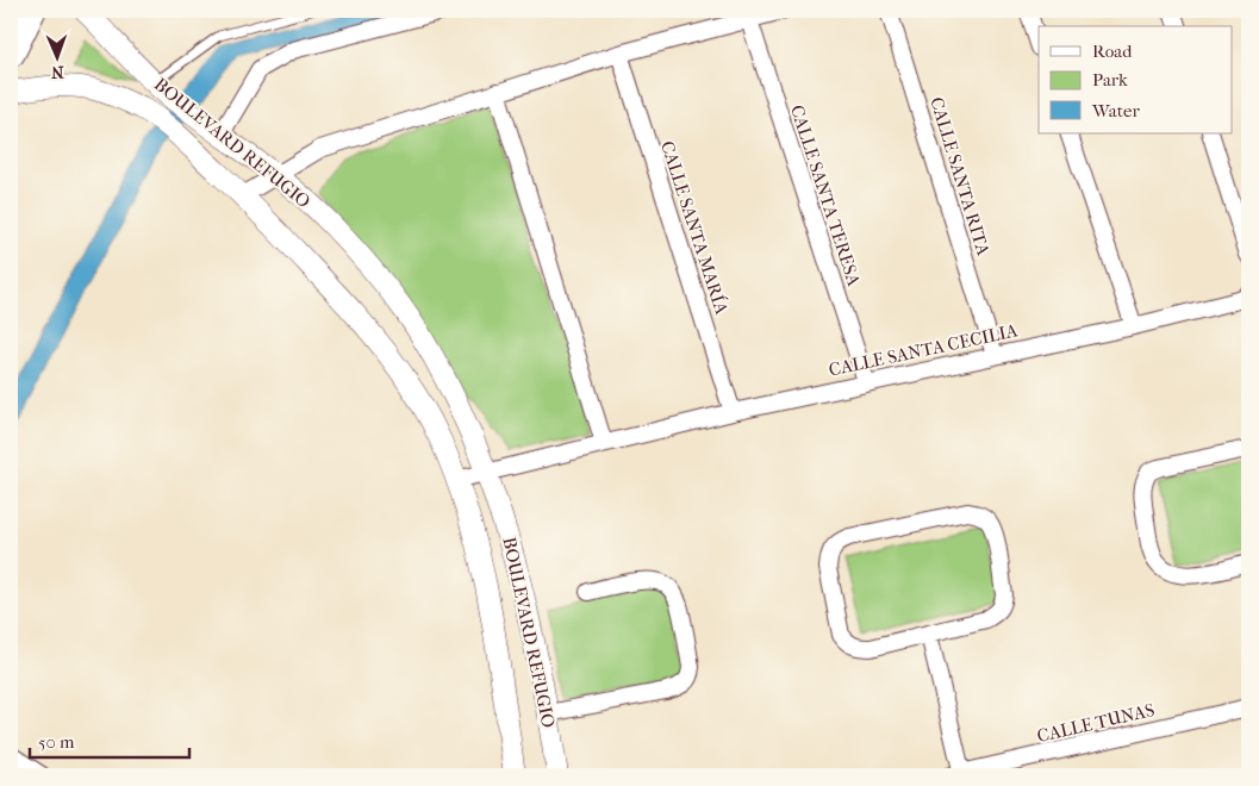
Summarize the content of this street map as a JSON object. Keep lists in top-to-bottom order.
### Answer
{
  "streets": {
    "street": [
      "BOULEVARD REFUGIO",
      "CALLE SANTA RITA",
      "CALLE SANTA TERESA",
      "CALLE SANTA MARÍA",
      "CALLE SANTA CECILIA",
      "CALLE TUNAS"
    ]
  },
  "crossings": [
    ["BOULEVARD REFUGIO", "CALLE SANTA CECILIA"],
    ["CALLE SANTA RITA", "CALLE SANTA CECILIA"],
    ["CALLE SANTA TERESA", "CALLE SANTA CECILIA"],
    ["CALLE SANTA MARÍA", "CALLE SANTA CECILIA"]
  ],
  "legend": ["Road", "Park", "Water"],
  "scale_bar": "50 m",
  "north": "bottom"
}
